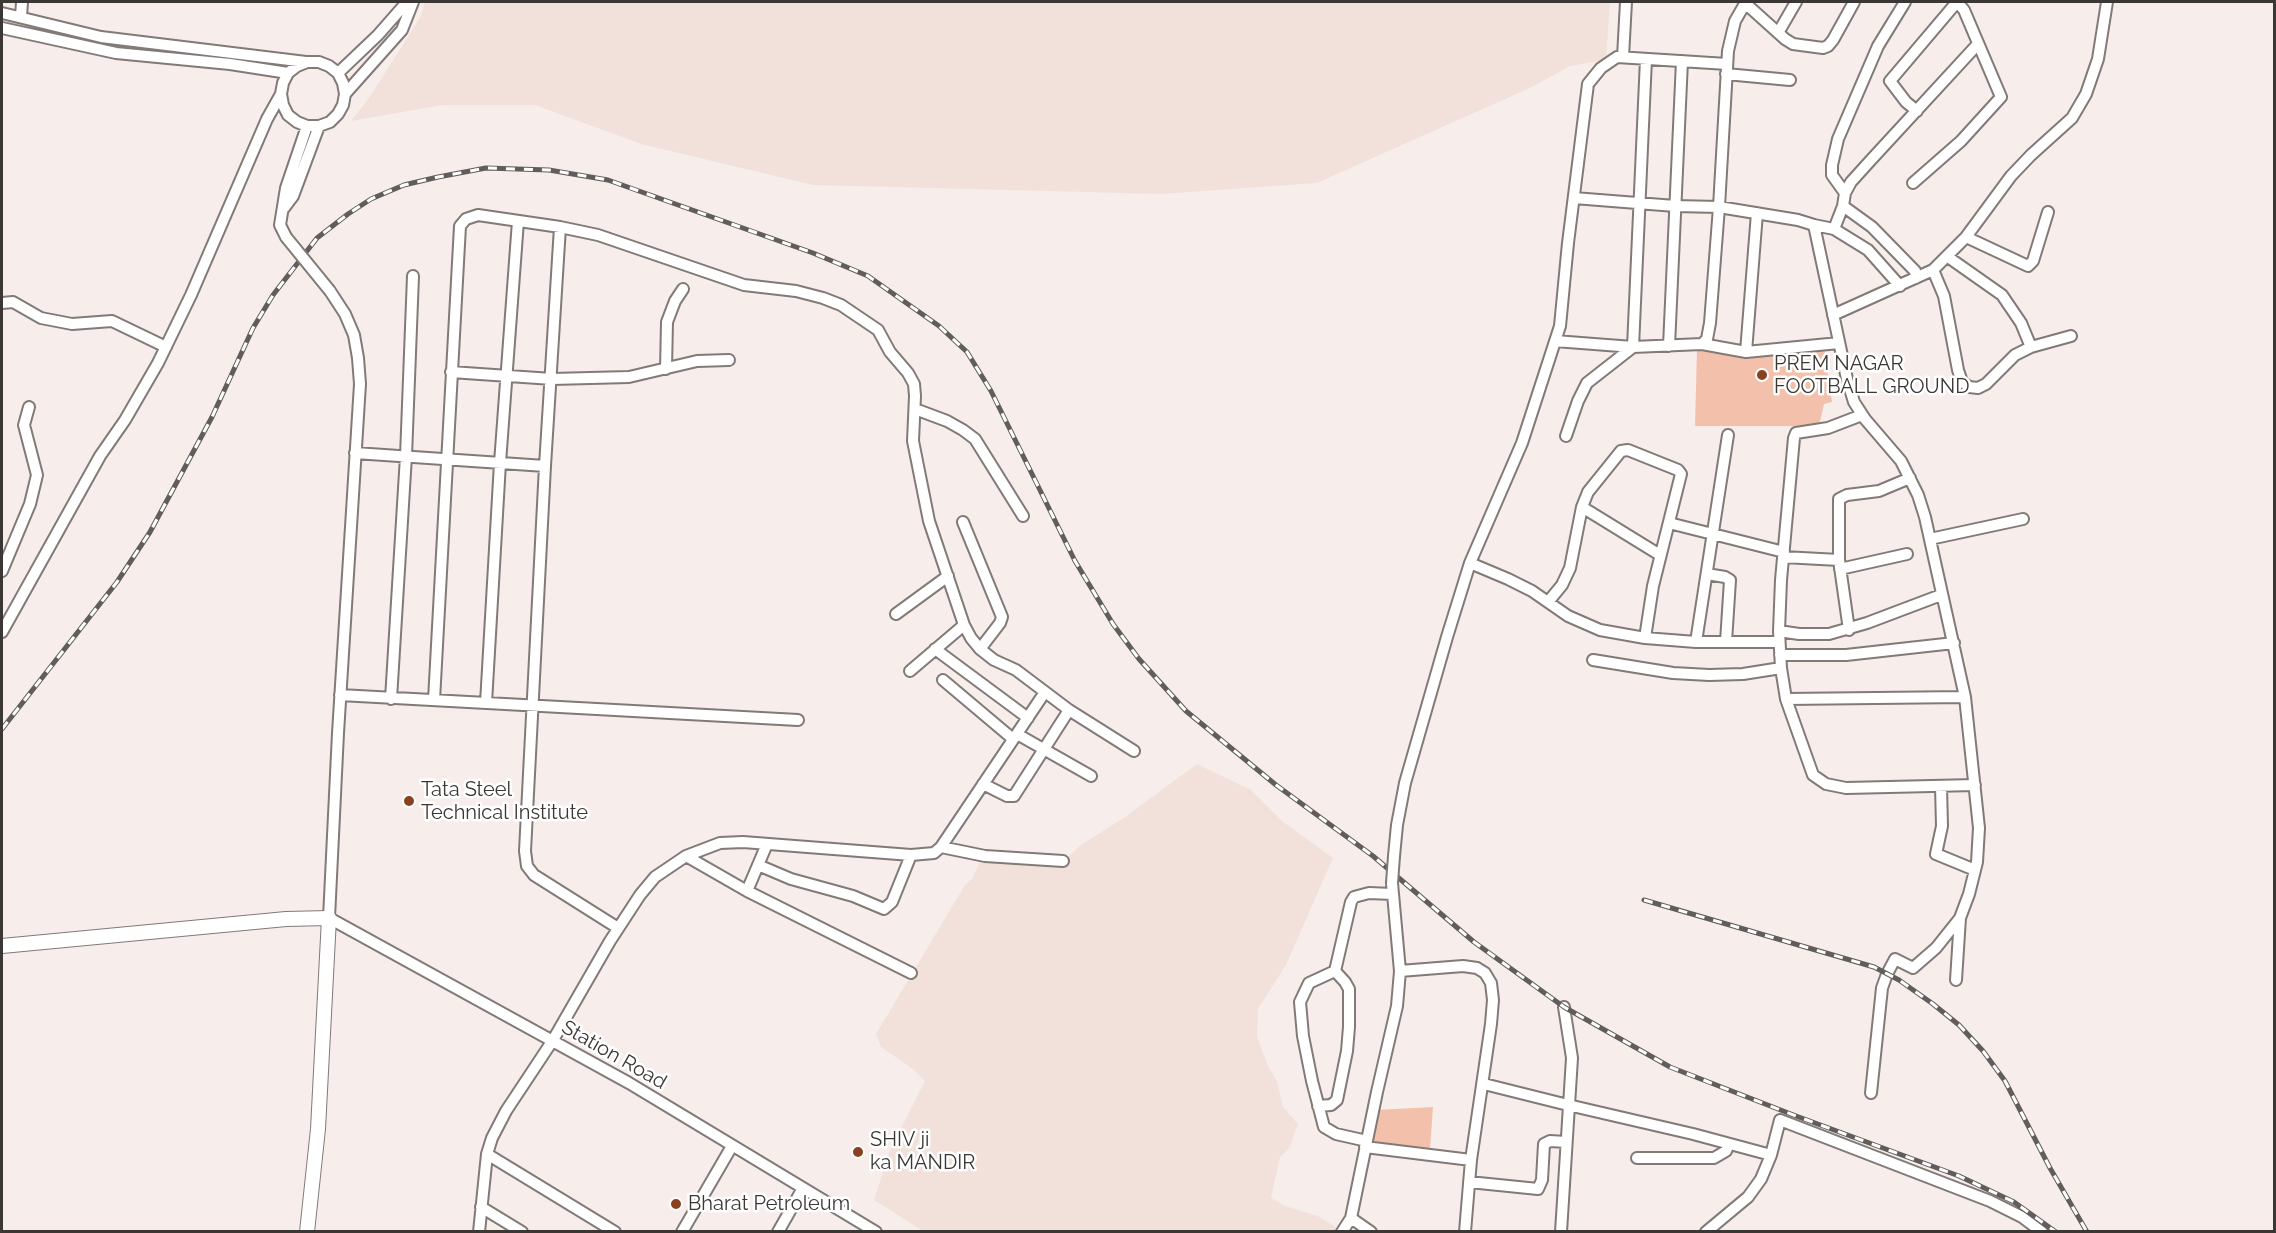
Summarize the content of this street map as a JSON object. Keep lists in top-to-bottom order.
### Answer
{
  "streets": {
    "street": ["Station Road"]
  },
  "places": [
    "PREM NAGAR FOOTBALL GROUND",
    "Tata Steel Technical Institute",
    "SHIV ji ka MANDIR",
    "Bharat Petroleum"
  ]
}
